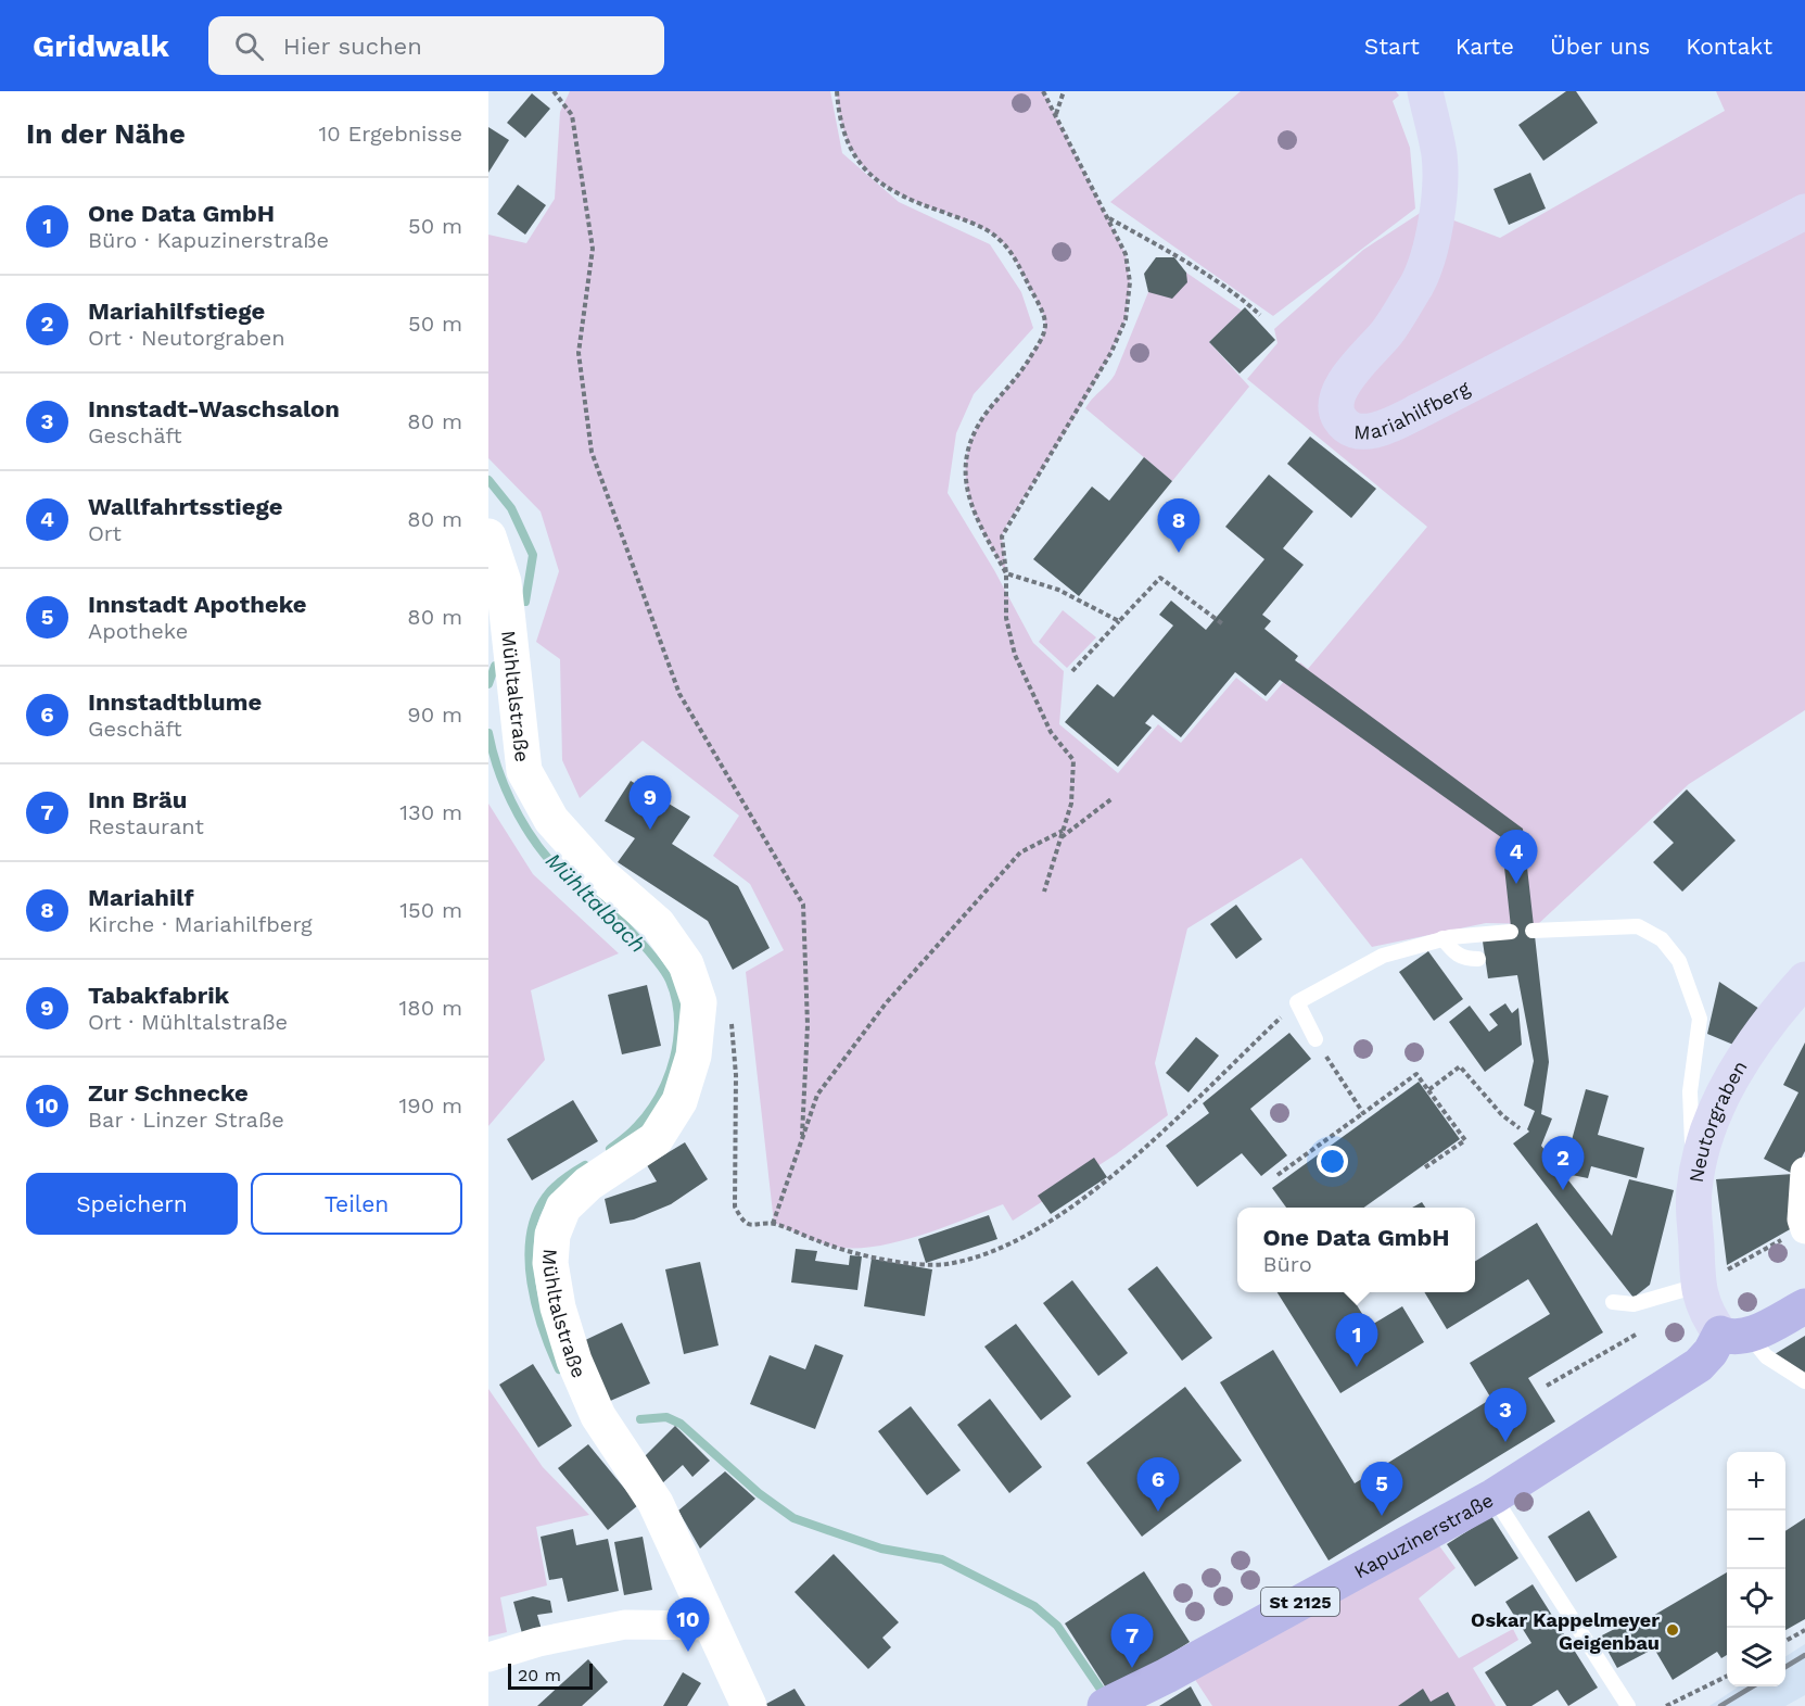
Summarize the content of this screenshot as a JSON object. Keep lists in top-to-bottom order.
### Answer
{
  "streets": {
    "main road": [
      "Mariahilfberg",
      "Neutorgraben",
      "Kapuzinerstraße",
      "St 2125"
    ],
    "street": ["Mühltalstraße"]
  },
  "crossings": [
    ["Neutorgraben", "Kapuzinerstraße"]
  ],
  "water": ["Mühltalbach"],
  "places": ["Oskar Kappelmeyer Geigenbau"],
  "scale_bar": "20 m",
  "page": {
    "header": "Gridwalk",
    "search": "Hier suchen",
    "nav": [
      "Start",
      "Karte",
      "Über uns",
      "Kontakt"
    ],
    "heading": ["In der Nähe", "10 Ergebnisse"],
    "list": [
      {
        "mark": "1",
        "name": "One Data GmbH",
        "note": "Büro · Kapuzinerstraße",
        "value": "50 m"
      },
      {
        "mark": "2",
        "name": "Mariahilfstiege",
        "note": "Ort · Neutorgraben",
        "value": "50 m"
      },
      {
        "mark": "3",
        "name": "Innstadt-Waschsalon",
        "note": "Geschäft",
        "value": "80 m"
      },
      {
        "mark": "4",
        "name": "Wallfahrtsstiege",
        "note": "Ort",
        "value": "80 m"
      },
      {
        "mark": "5",
        "name": "Innstadt Apotheke",
        "note": "Apotheke",
        "value": "80 m"
      },
      {
        "mark": "6",
        "name": "Innstadtblume",
        "note": "Geschäft",
        "value": "90 m"
      },
      {
        "mark": "7",
        "name": "Inn Bräu",
        "note": "Restaurant",
        "value": "130 m"
      },
      {
        "mark": "8",
        "name": "Mariahilf",
        "note": "Kirche · Mariahilfberg",
        "value": "150 m"
      },
      {
        "mark": "9",
        "name": "Tabakfabrik",
        "note": "Ort · Mühltalstraße",
        "value": "180 m"
      },
      {
        "mark": "10",
        "name": "Zur Schnecke",
        "note": "Bar · Linzer Straße",
        "value": "190 m"
      }
    ],
    "pins": [
      "8",
      "9",
      "4",
      "2",
      "1",
      "3",
      "6",
      "5",
      "10",
      "7"
    ],
    "buttons": ["Speichern", "Teilen"],
    "popup": ["One Data GmbH", "Büro"],
    "map_buttons": ["+", "−"],
    "scale": "20 m"
  }
}
